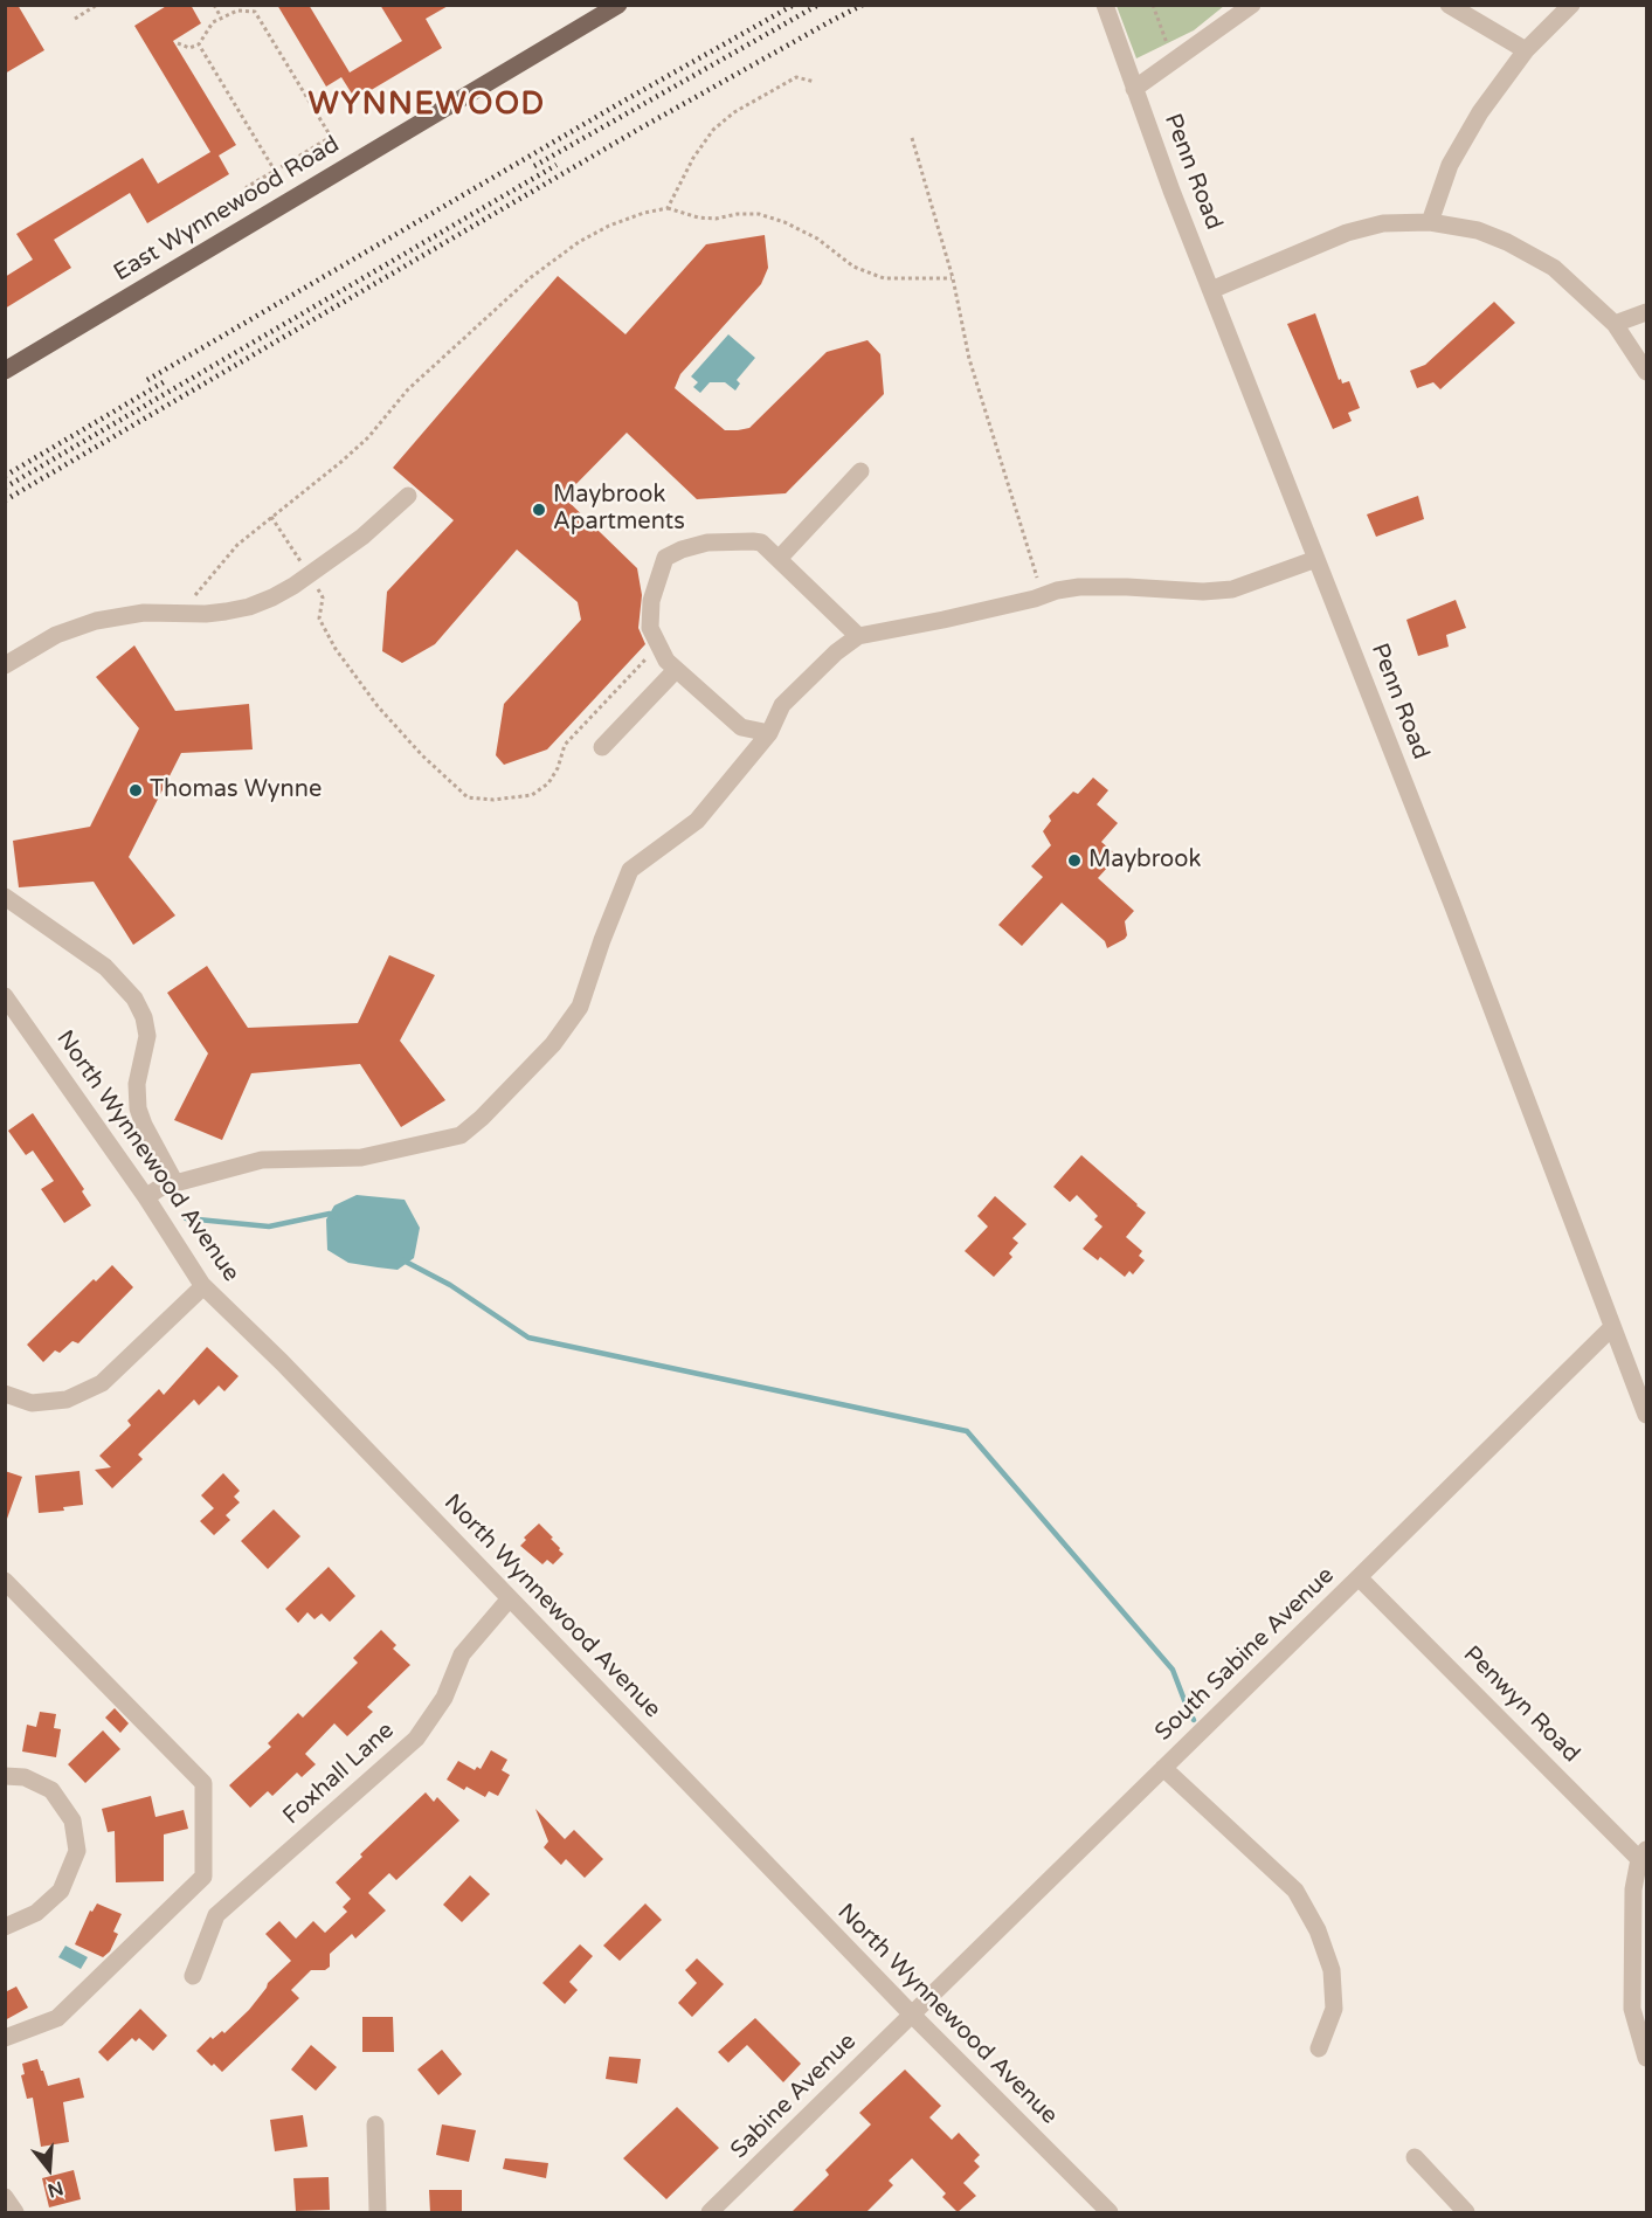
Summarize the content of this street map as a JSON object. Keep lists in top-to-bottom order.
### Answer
{
  "streets": {
    "main road": ["East Wynnewood Road"],
    "street": [
      "Penn Road",
      "North Wynnewood Avenue",
      "South Sabine Avenue",
      "Penwyn Road",
      "Foxhall Lane",
      "Sabine Avenue"
    ]
  },
  "crossings": [
    ["Penn Road", "South Sabine Avenue"],
    ["North Wynnewood Avenue", "South Sabine Avenue"],
    ["North Wynnewood Avenue", "Foxhall Lane"],
    ["North Wynnewood Avenue", "Sabine Avenue"],
    ["South Sabine Avenue", "Penwyn Road"],
    ["South Sabine Avenue", "Sabine Avenue"]
  ],
  "districts": ["WYNNEWOOD"],
  "places": ["Maybrook Apartments", "Thomas Wynne", "Maybrook"],
  "north": "bottom"
}
